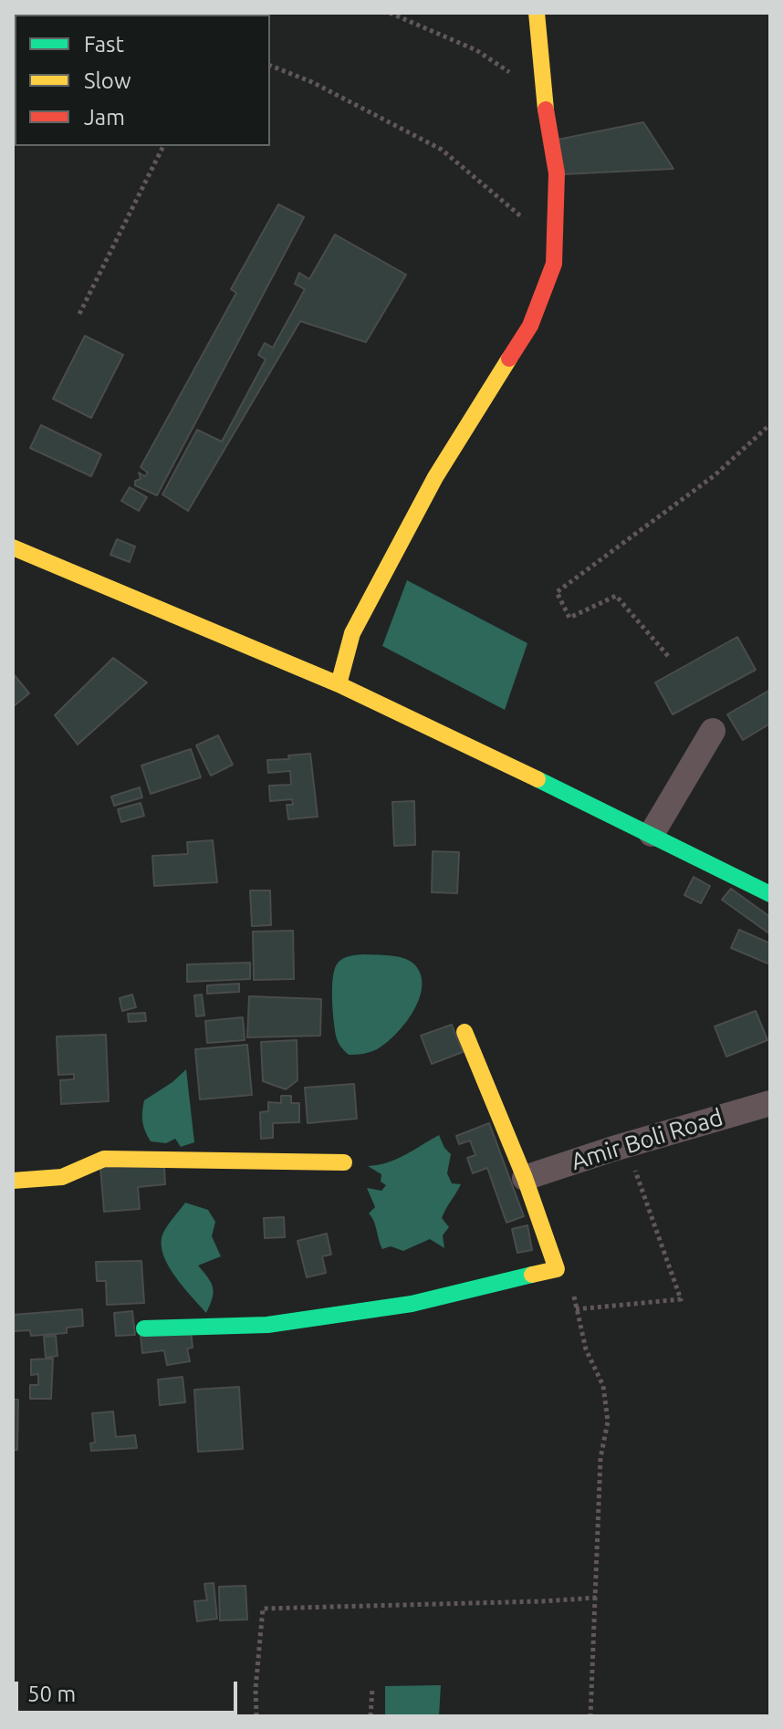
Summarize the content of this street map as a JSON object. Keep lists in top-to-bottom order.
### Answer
{
  "streets": {
    "street": ["Amir Boli Road"]
  },
  "legend": ["Fast", "Slow", "Jam"],
  "scale_bar": "50 m"
}
